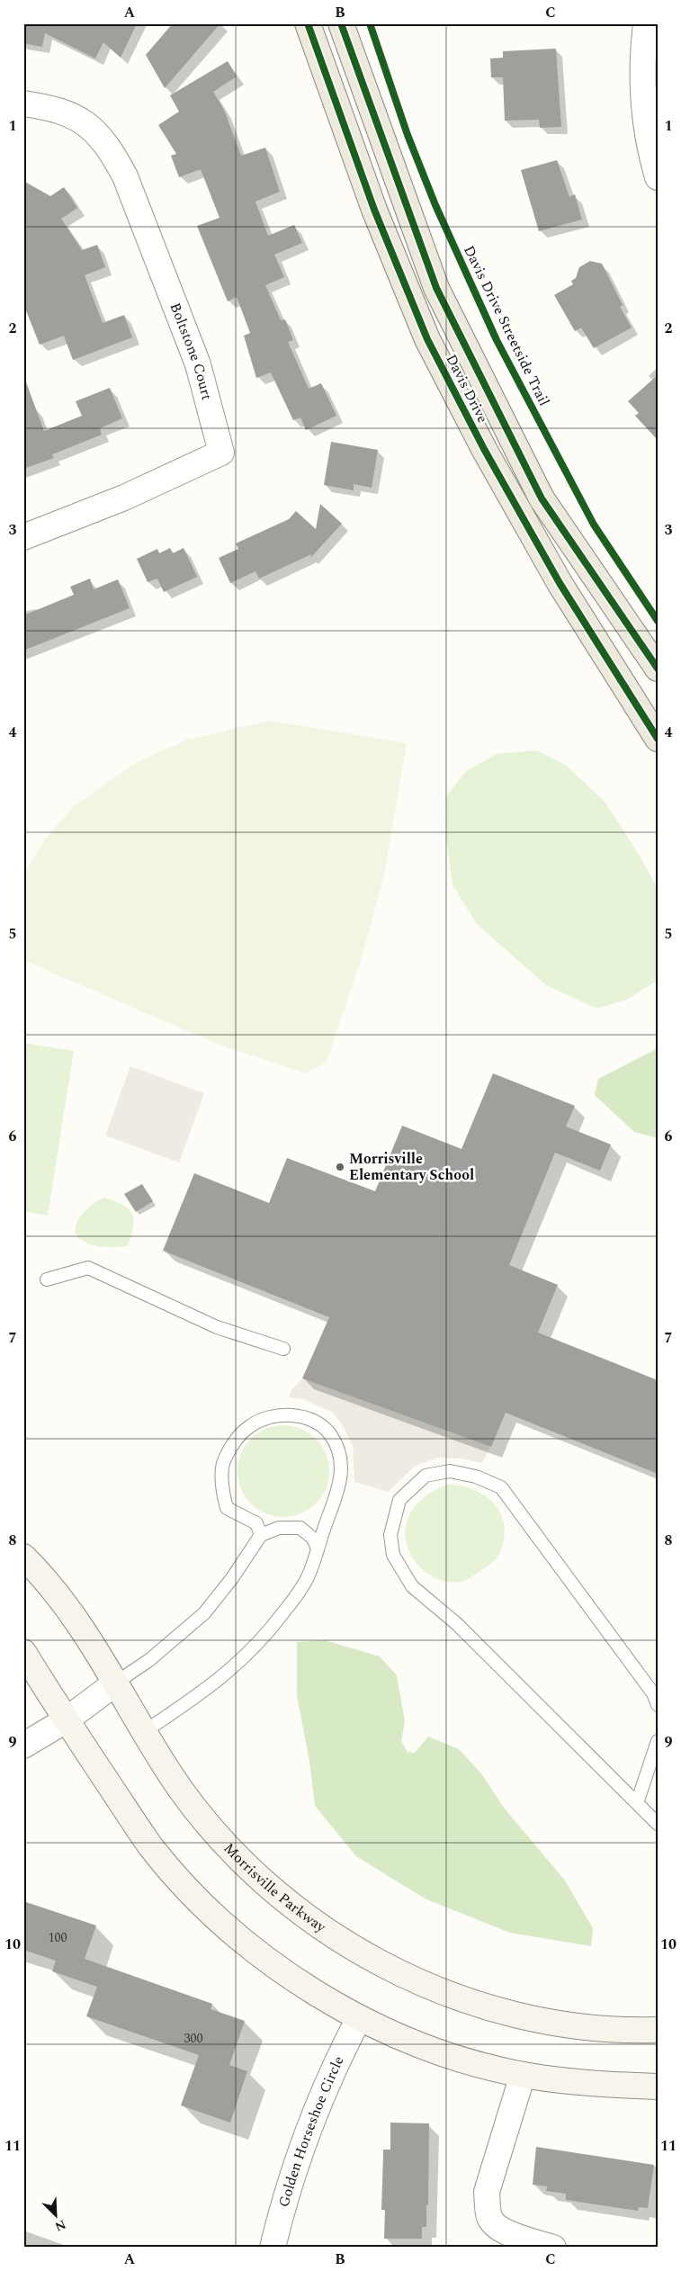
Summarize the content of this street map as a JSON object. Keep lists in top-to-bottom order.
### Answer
{
  "streets": {
    "main road": ["Davis Drive", "Morrisville Parkway"],
    "street": ["Boltstone Court", "Golden Horseshoe Circle"],
    "cycle path": ["Davis Drive Streetside Trail"]
  },
  "places": ["Morrisville Elementary School"],
  "house_numbers": ["100", "300"],
  "north": "bottom right",
  "grid": {
    "columns": ["A", "B", "C"],
    "rows": [
      "1",
      "2",
      "3",
      "4",
      "5",
      "6",
      "7",
      "8",
      "9",
      "10",
      "11"
    ]
  }
}
